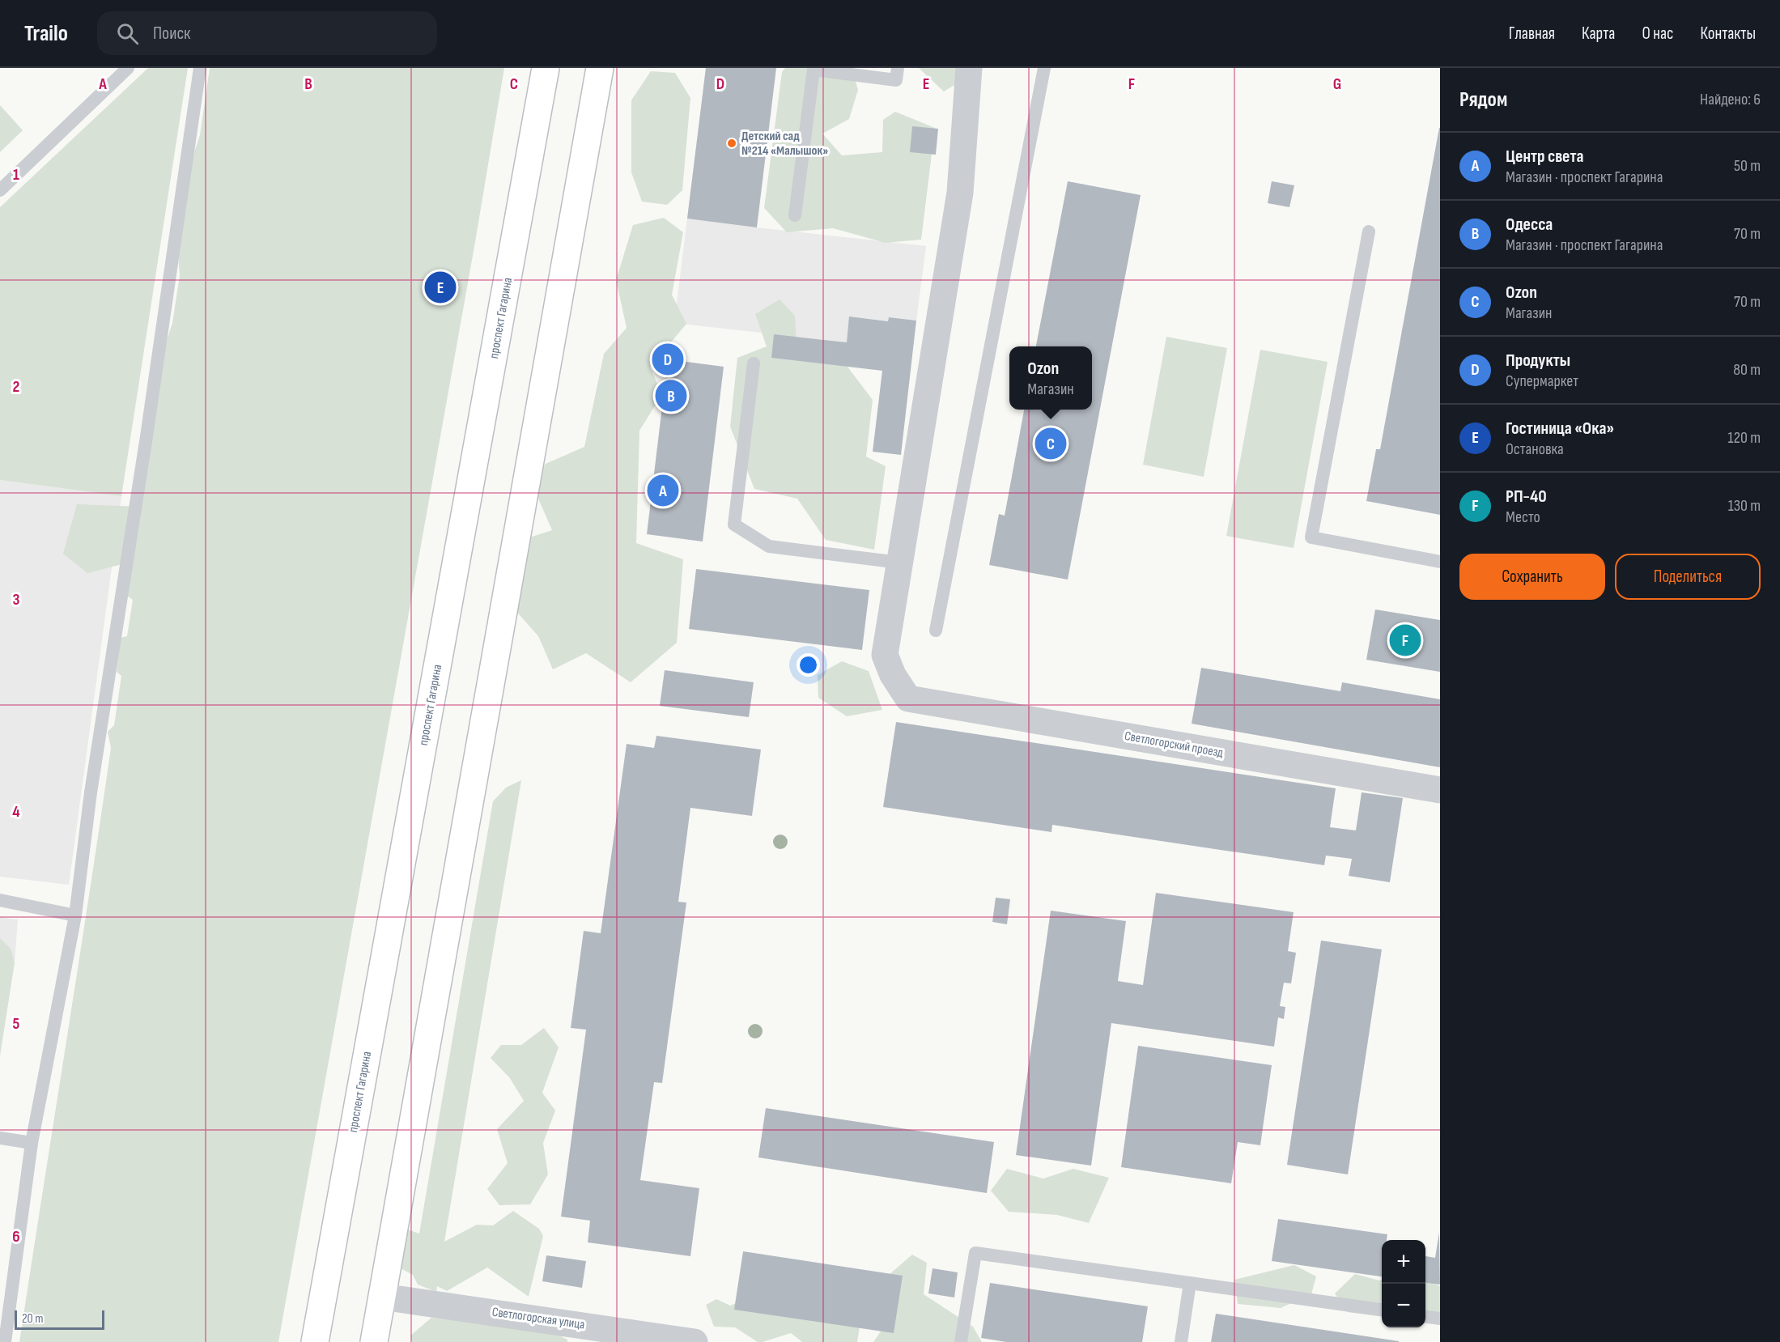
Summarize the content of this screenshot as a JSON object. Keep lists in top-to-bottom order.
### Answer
{
  "streets": {
    "main road": ["проспект Гагарина"],
    "street": ["Светлогорский проезд", "Светлогорская улица"]
  },
  "places": ["Детский сад №214 «Малышок»"],
  "scale_bar": "20 m",
  "page": {
    "header": "Trailo",
    "search": "Поиск",
    "nav": [
      "Главная",
      "Карта",
      "О нас",
      "Контакты"
    ],
    "heading": ["Рядом", "Найдено: 6"],
    "list": [
      {
        "mark": "A",
        "name": "Центр света",
        "note": "Магазин · проспект Гагарина",
        "value": "50 m"
      },
      {
        "mark": "B",
        "name": "Одесса",
        "note": "Магазин · проспект Гагарина",
        "value": "70 m"
      },
      {
        "mark": "C",
        "name": "Ozon",
        "note": "Магазин",
        "value": "70 m"
      },
      {
        "mark": "D",
        "name": "Продукты",
        "note": "Супермаркет",
        "value": "80 m"
      },
      {
        "mark": "E",
        "name": "Гостиница «Ока»",
        "note": "Остановка",
        "value": "120 m"
      },
      {
        "mark": "F",
        "name": "РП-40",
        "note": "Место",
        "value": "130 m"
      }
    ],
    "pins": [
      "E",
      "D",
      "B",
      "C",
      "A",
      "F"
    ],
    "popup": ["Ozon", "Магазин"],
    "buttons": ["Сохранить", "Поделиться"],
    "map_buttons": ["+", "−"],
    "scale": "20 m"
  },
  "grid": {
    "columns": [
      "A",
      "B",
      "C",
      "D",
      "E",
      "F",
      "G"
    ],
    "rows": [
      "1",
      "2",
      "3",
      "4",
      "5",
      "6"
    ]
  }
}
